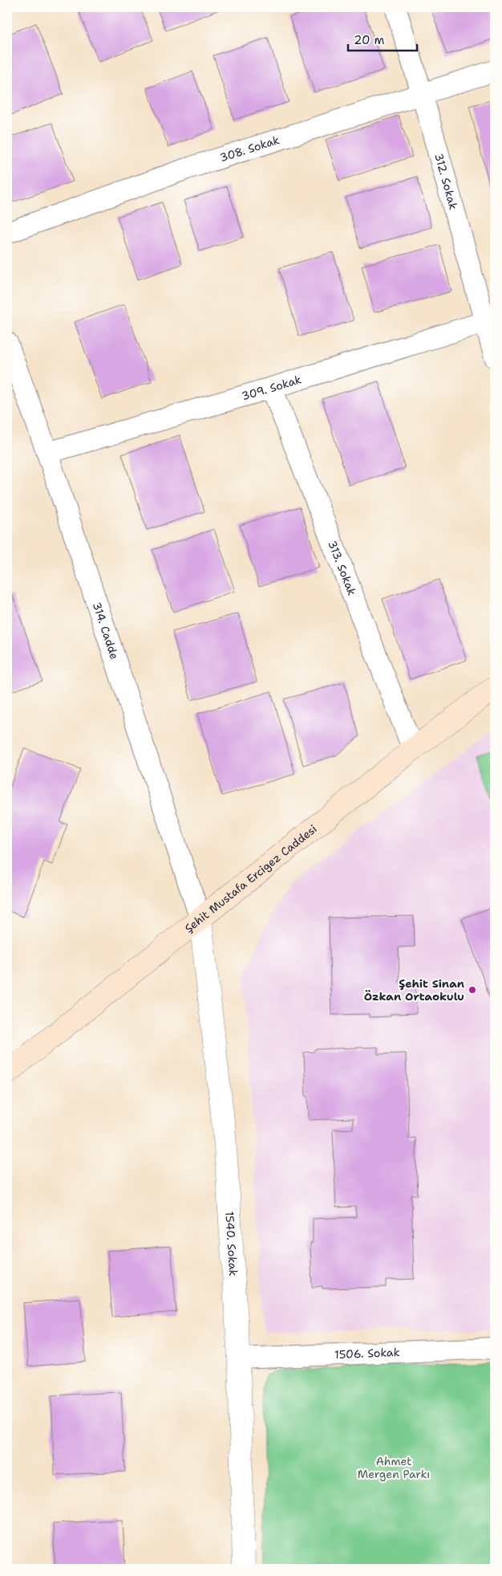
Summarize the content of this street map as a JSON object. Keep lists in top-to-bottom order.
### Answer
{
  "streets": {
    "main road": ["Şehit Mustafa Ercigez Caddesi"],
    "street": [
      "308. Sokak",
      "312. Sokak",
      "309. Sokak",
      "313. Sokak",
      "314. Cadde",
      "1540. Sokak",
      "1506. Sokak"
    ]
  },
  "crossings": [
    ["308. Sokak", "312. Sokak"],
    ["312. Sokak", "309. Sokak"],
    ["309. Sokak", "313. Sokak"],
    ["309. Sokak", "314. Cadde"],
    ["313. Sokak", "Şehit Mustafa Ercigez Caddesi"],
    ["314. Cadde", "Şehit Mustafa Ercigez Caddesi"],
    ["314. Cadde", "1540. Sokak"],
    ["Şehit Mustafa Ercigez Caddesi", "1540. Sokak"],
    ["1540. Sokak", "1506. Sokak"]
  ],
  "parks": ["Ahmet Mergen Parkı"],
  "places": ["Şehit Sinan Özkan Ortaokulu"],
  "scale_bar": "20 m"
}
